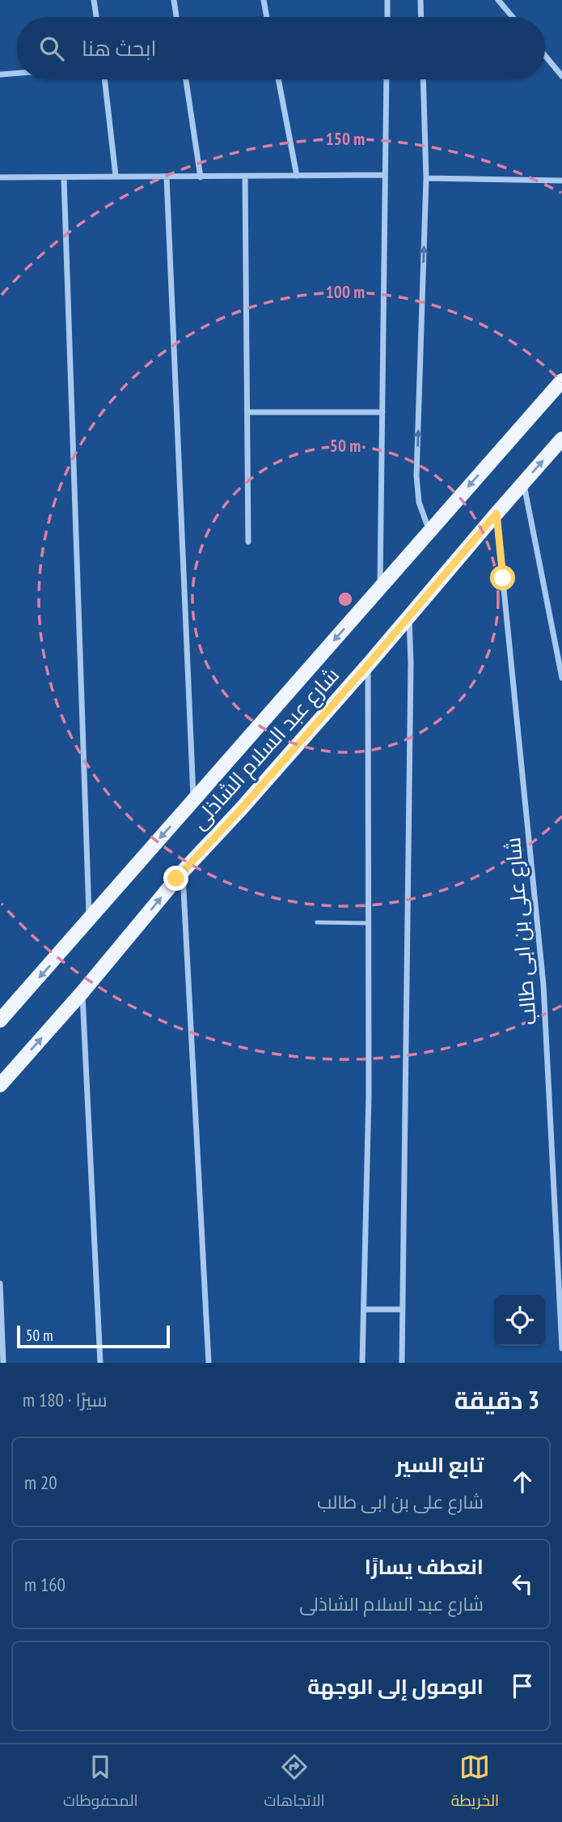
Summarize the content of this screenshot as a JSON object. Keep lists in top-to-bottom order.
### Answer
{
  "streets": {
    "main road": ["شارع عبد السلام الشاذلى"],
    "street": ["شارع على بن ابى طالب"]
  },
  "crossings": [
    ["شارع عبد السلام الشاذلى", "شارع على بن ابى طالب"]
  ],
  "scale_bar": "50 m",
  "page": {
    "search": "ابحث هنا",
    "scale": "50 m",
    "heading": ["3 دقيقة", "سيرًا · 180 m"],
    "list": [
      ["تابع السير", "شارع على بن ابى طالب", "20 m"],
      ["انعطف يسارًا", "شارع عبد السلام الشاذلى", "160 m"],
      "الوصول إلى الوجهة"
    ],
    "nav": ["الخريطة", "الاتجاهات", "المحفوظات"]
  },
  "rings": ["150 m", "100 m", "50 m"]
}
